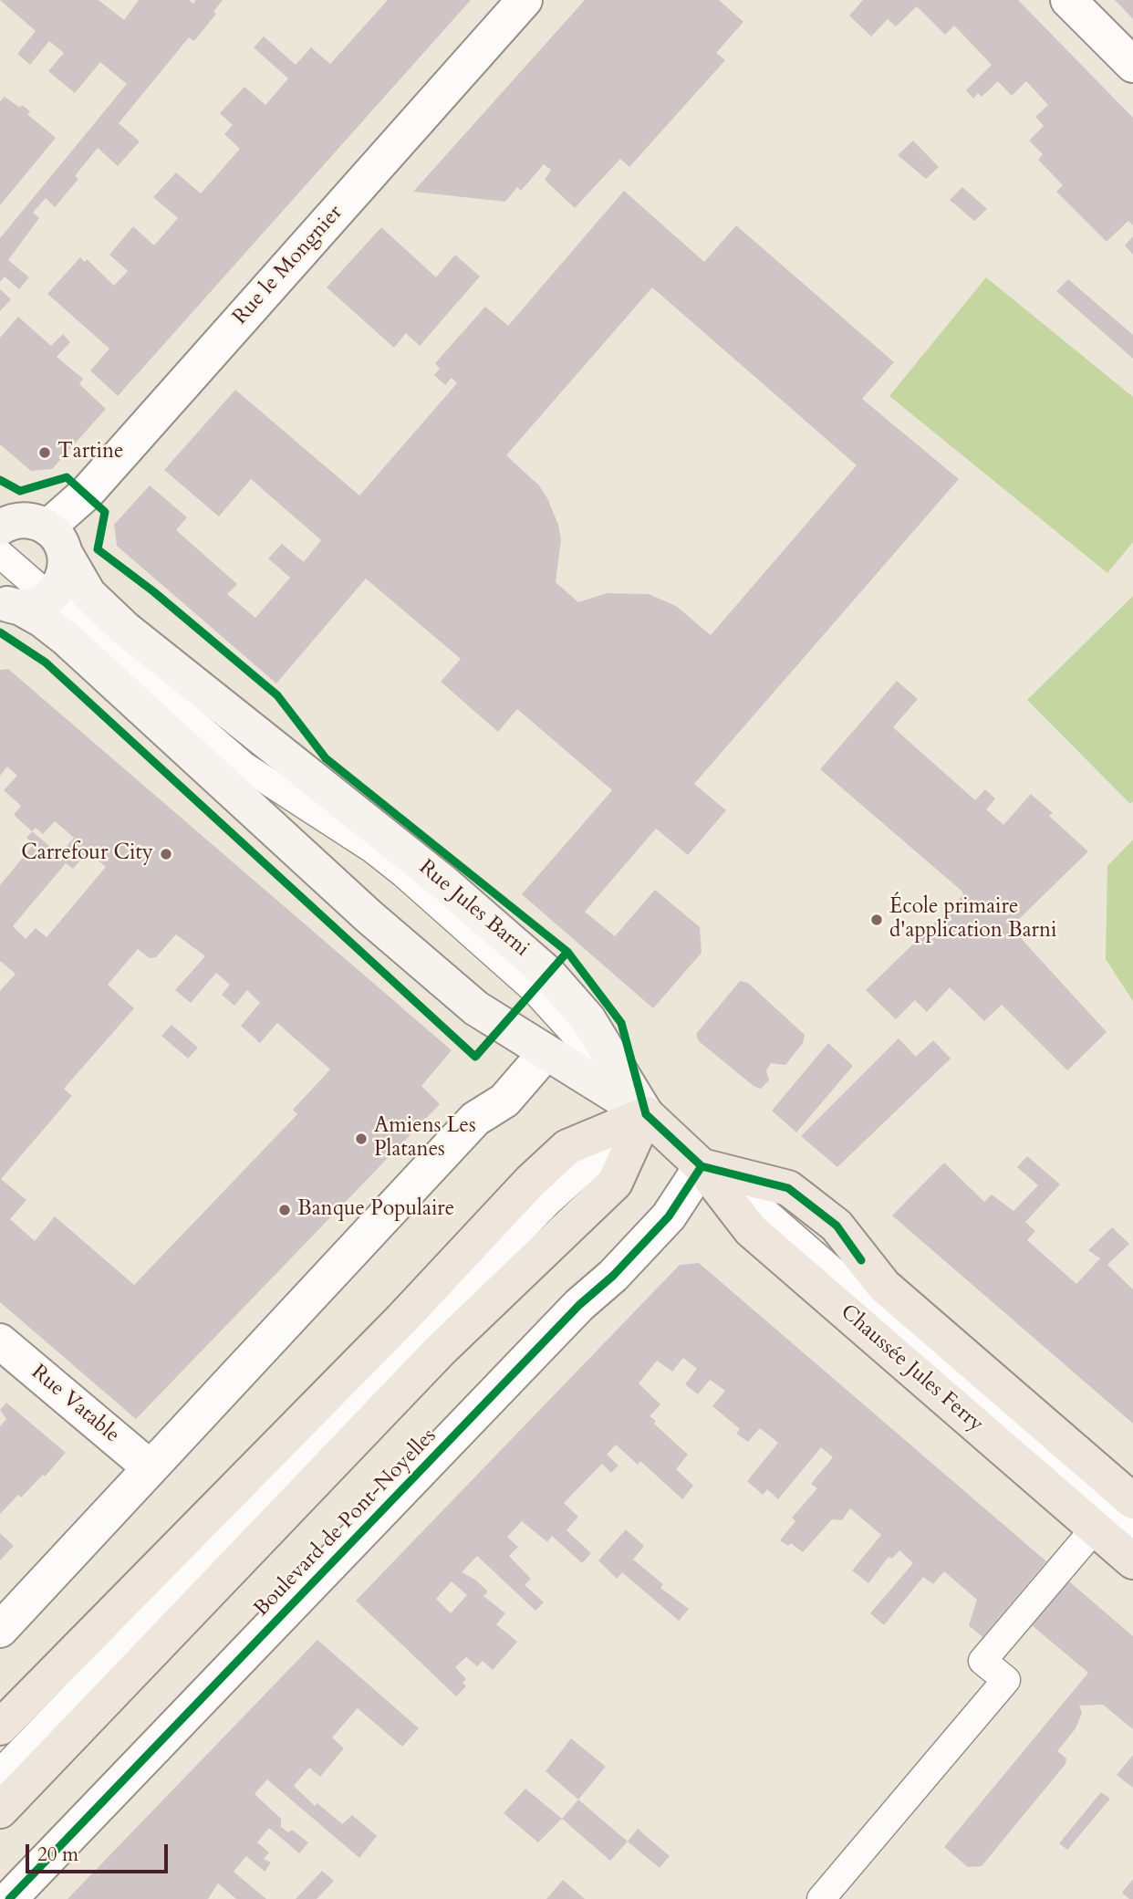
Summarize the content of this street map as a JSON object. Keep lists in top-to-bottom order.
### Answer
{
  "streets": {
    "main road": ["Rue Jules Barni", "Chaussée Jules Ferry"],
    "street": ["Rue le Mongnier", "Rue Vatable", "Boulevard de Pont-Noyelles"]
  },
  "crossings": [
    ["Rue le Mongnier", "Rue Jules Barni"],
    ["Rue Jules Barni", "Chaussée Jules Ferry"],
    ["Chaussée Jules Ferry", "Boulevard de Pont-Noyelles"]
  ],
  "places": [
    "Tartine",
    "Carrefour City",
    "École primaire d'application Barni",
    "Amiens Les Platanes",
    "Banque Populaire"
  ],
  "scale_bar": "20 m"
}
